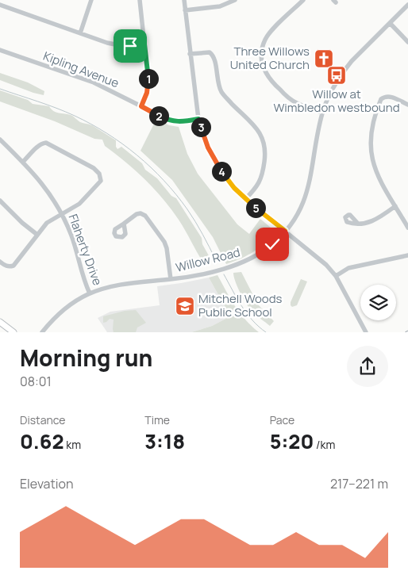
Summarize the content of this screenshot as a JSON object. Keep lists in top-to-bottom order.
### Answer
{
  "streets": {
    "street": ["Kipling Avenue", "Flaherty Drive", "Willow Road"]
  },
  "crossings": [
    ["Flaherty Drive", "Willow Road"]
  ],
  "places": {
    "church": ["Three Willows United Church"],
    "bus stop": ["Willow at Wimbledon westbound"],
    "school or university": ["Mitchell Woods Public School"]
  },
  "page": {
    "pins": [
      "1",
      "2",
      "3",
      "4",
      "5"
    ],
    "heading": ["Morning run", "08:01"],
    "stats": [
      ["Distance", "0.62 km"],
      ["Time", "3:18"],
      ["Pace", "5:20 /km"]
    ],
    "chart": ["Elevation", "217–221 m"]
  }
}
